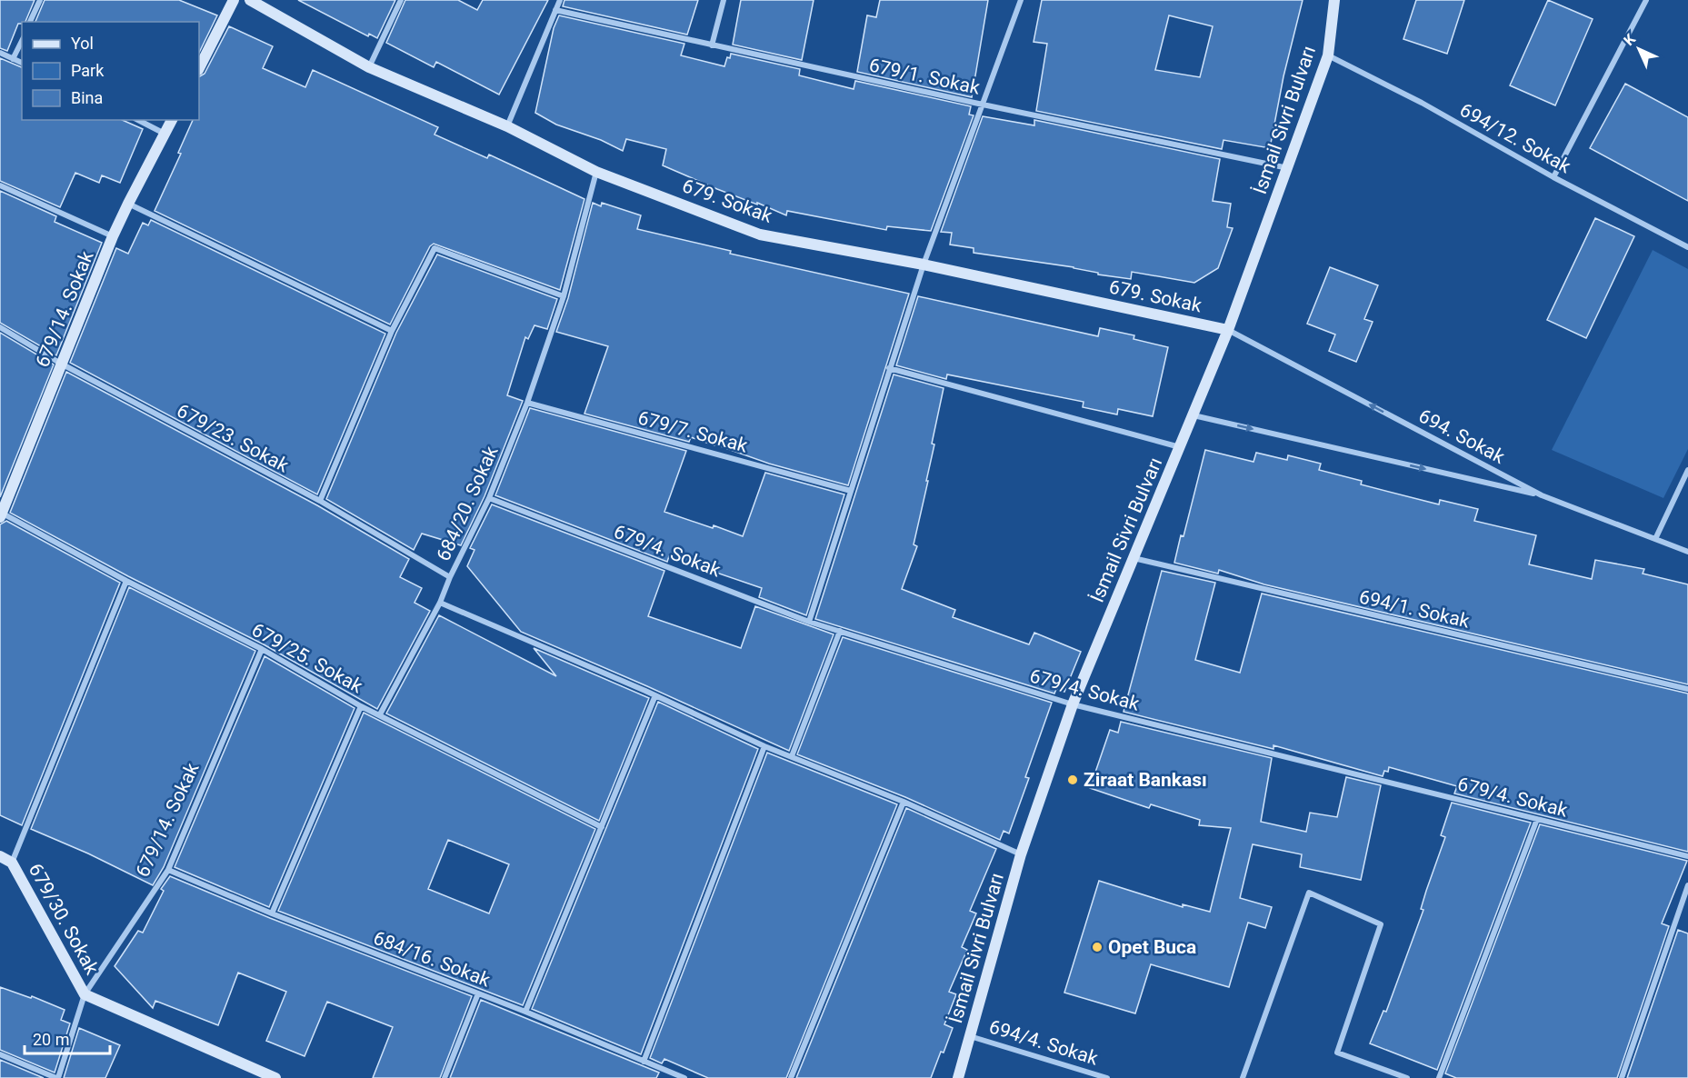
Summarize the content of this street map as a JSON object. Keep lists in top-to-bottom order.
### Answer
{
  "streets": {
    "street": [
      "679/1. Sokak",
      "İsmail Sivri Bulvarı",
      "694/12. Sokak",
      "679. Sokak",
      "679/14. Sokak",
      "679/7. Sokak",
      "694. Sokak",
      "679/23. Sokak",
      "684/20. Sokak",
      "679/4. Sokak",
      "694/1. Sokak",
      "679/25. Sokak",
      "679/30. Sokak",
      "684/16. Sokak",
      "694/4. Sokak"
    ]
  },
  "crossings": [
    ["679/1. Sokak", "İsmail Sivri Bulvarı"],
    ["İsmail Sivri Bulvarı", "694/12. Sokak"],
    ["İsmail Sivri Bulvarı", "679. Sokak"],
    ["İsmail Sivri Bulvarı", "694. Sokak"],
    ["İsmail Sivri Bulvarı", "679/4. Sokak"],
    ["İsmail Sivri Bulvarı", "694/1. Sokak"],
    ["İsmail Sivri Bulvarı", "694/4. Sokak"],
    ["679. Sokak", "694. Sokak"],
    ["679. Sokak", "684/20. Sokak"],
    ["679/14. Sokak", "679/23. Sokak"],
    ["679/14. Sokak", "679/25. Sokak"],
    ["679/14. Sokak", "679/30. Sokak"],
    ["679/14. Sokak", "684/16. Sokak"],
    ["679/7. Sokak", "684/20. Sokak"],
    ["679/23. Sokak", "684/20. Sokak"],
    ["684/20. Sokak", "679/4. Sokak"],
    ["684/20. Sokak", "679/25. Sokak"]
  ],
  "places": ["Ziraat Bankası", "Opet Buca"],
  "legend": ["Yol", "Park", "Bina"],
  "scale_bar": "20 m",
  "north": "top left"
}
